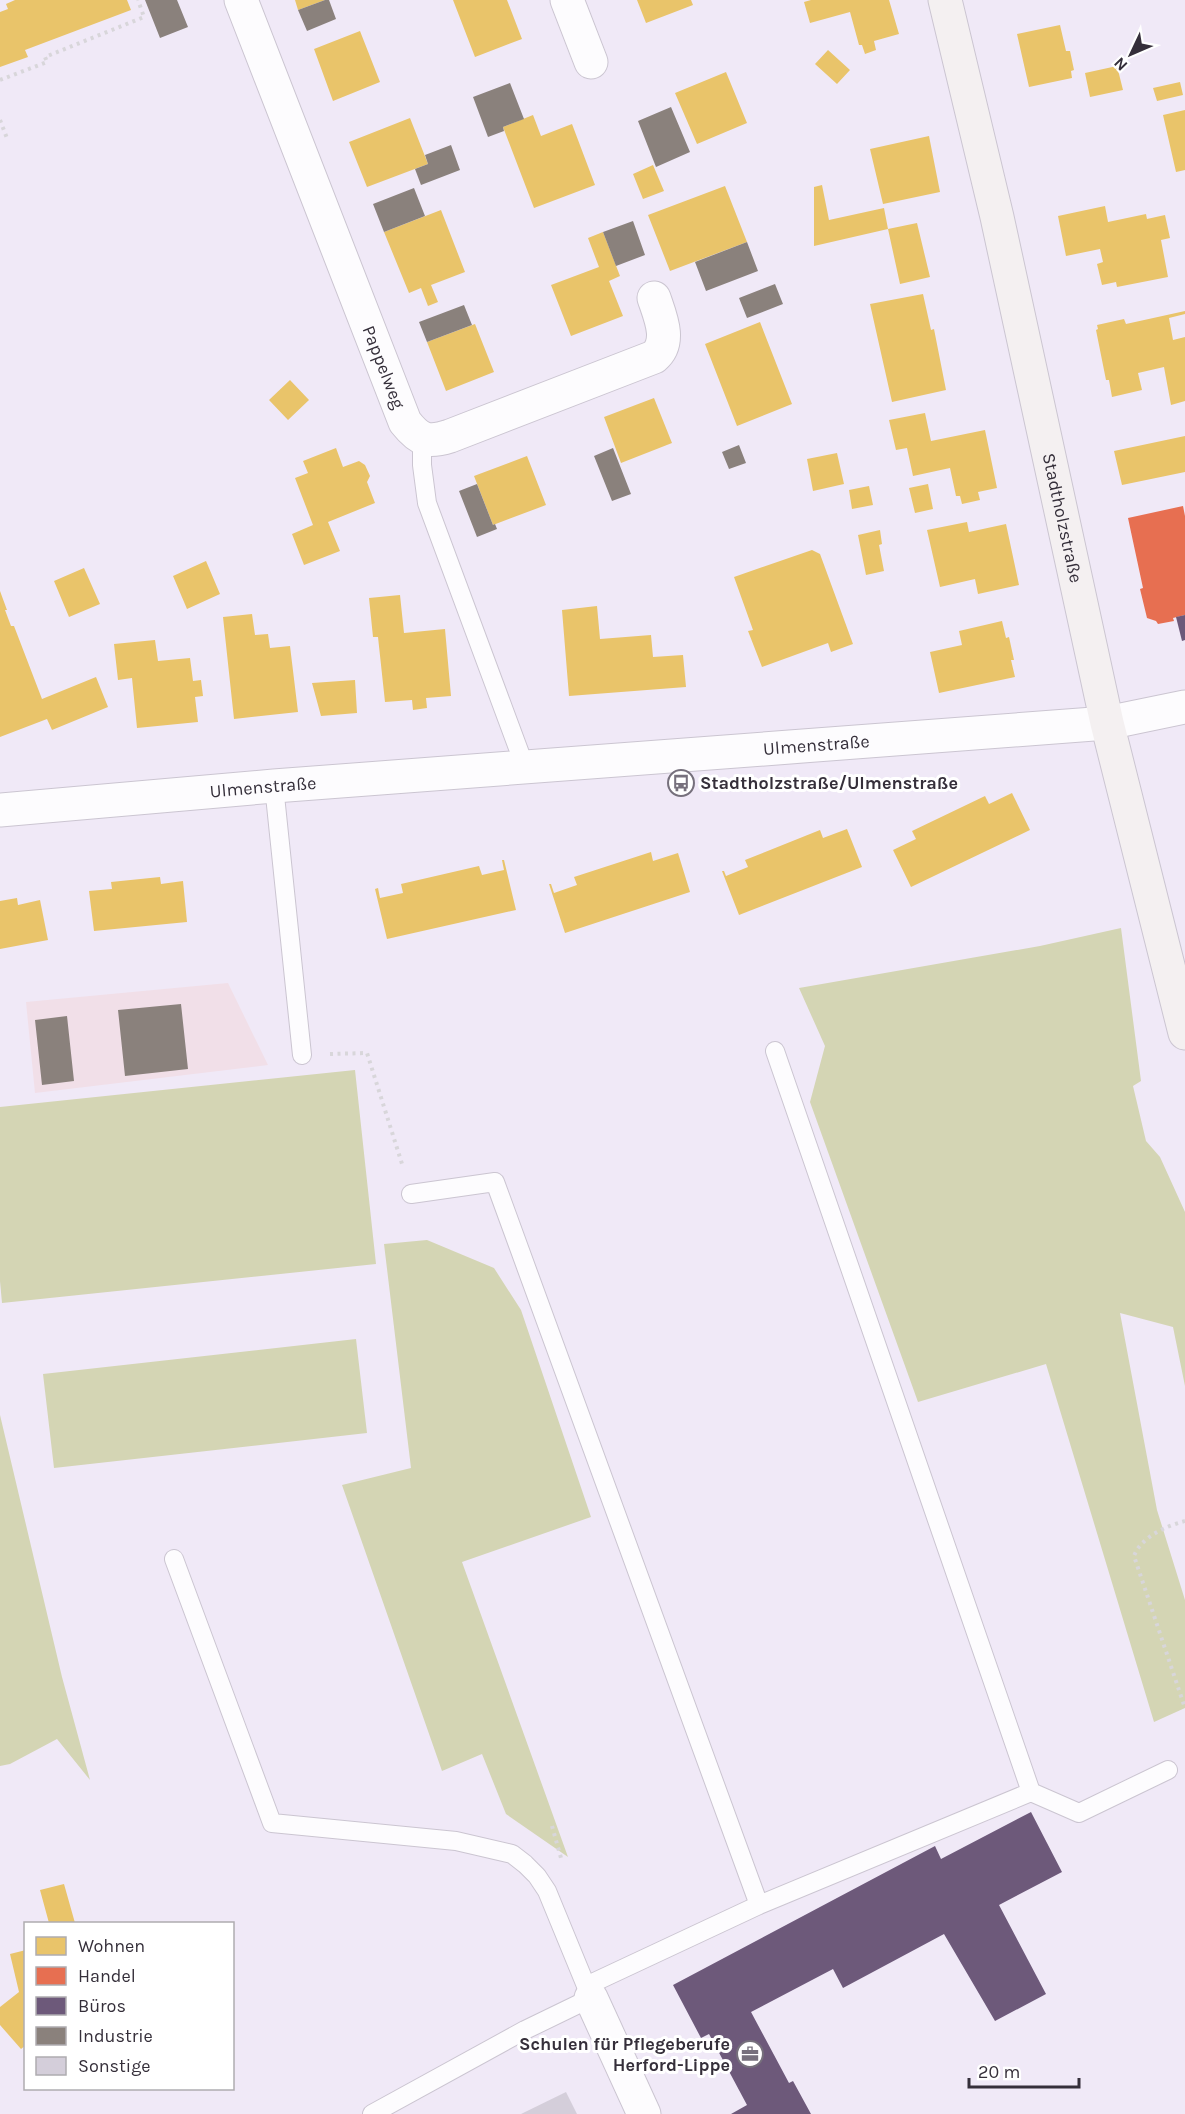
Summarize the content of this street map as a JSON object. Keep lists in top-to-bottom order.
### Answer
{
  "streets": {
    "street": ["Pappelweg", "Stadtholzstraße", "Ulmenstraße"]
  },
  "crossings": [
    ["Stadtholzstraße", "Ulmenstraße"]
  ],
  "places": {
    "bus stop": ["Stadtholzstraße/Ulmenstraße"],
    "office": ["Schulen für Pflegeberufe Herford-Lippe"]
  },
  "legend": [
    "Wohnen",
    "Handel",
    "Büros",
    "Industrie",
    "Sonstige"
  ],
  "scale_bar": "20 m",
  "north": "bottom left"
}
